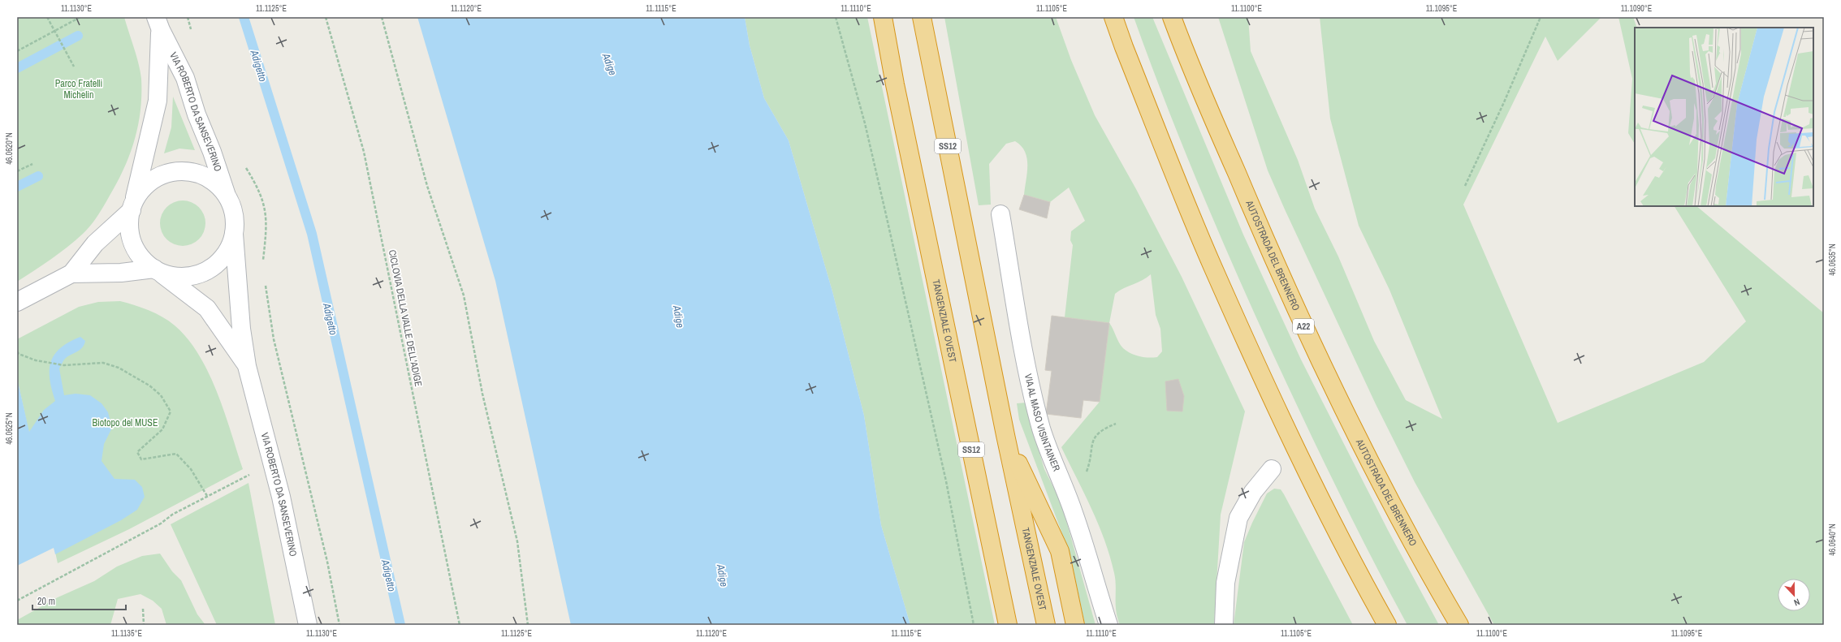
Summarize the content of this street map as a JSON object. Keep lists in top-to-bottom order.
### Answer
{
  "streets": {
    "highway": [
      "SS12",
      "AUTOSTRADA DEL BRENNERO",
      "TANGENZIALE OVEST",
      "A22"
    ],
    "street": ["VIA ROBERTO DA SANSEVERINO", "VIA AL MASO VISINTAINER"],
    "path": ["CICLOVIA DELLA VALLE DELL'ADIGE"]
  },
  "water": ["Adige", "Adigetto"],
  "parks": ["Parco Fratelli Michelin", "Biotopo del MUSE"],
  "scale_bar": "20 m",
  "north": "bottom",
  "coordinates": [
    "11.1130°E",
    "11.1125°E",
    "11.1120°E",
    "11.1115°E",
    "11.1110°E",
    "11.1105°E",
    "11.1100°E",
    "11.1095°E",
    "11.1090°E",
    "46.0620°N",
    "46.0635°N",
    "46.0625°N",
    "46.0640°N",
    "11.1135°E"
  ]
}
